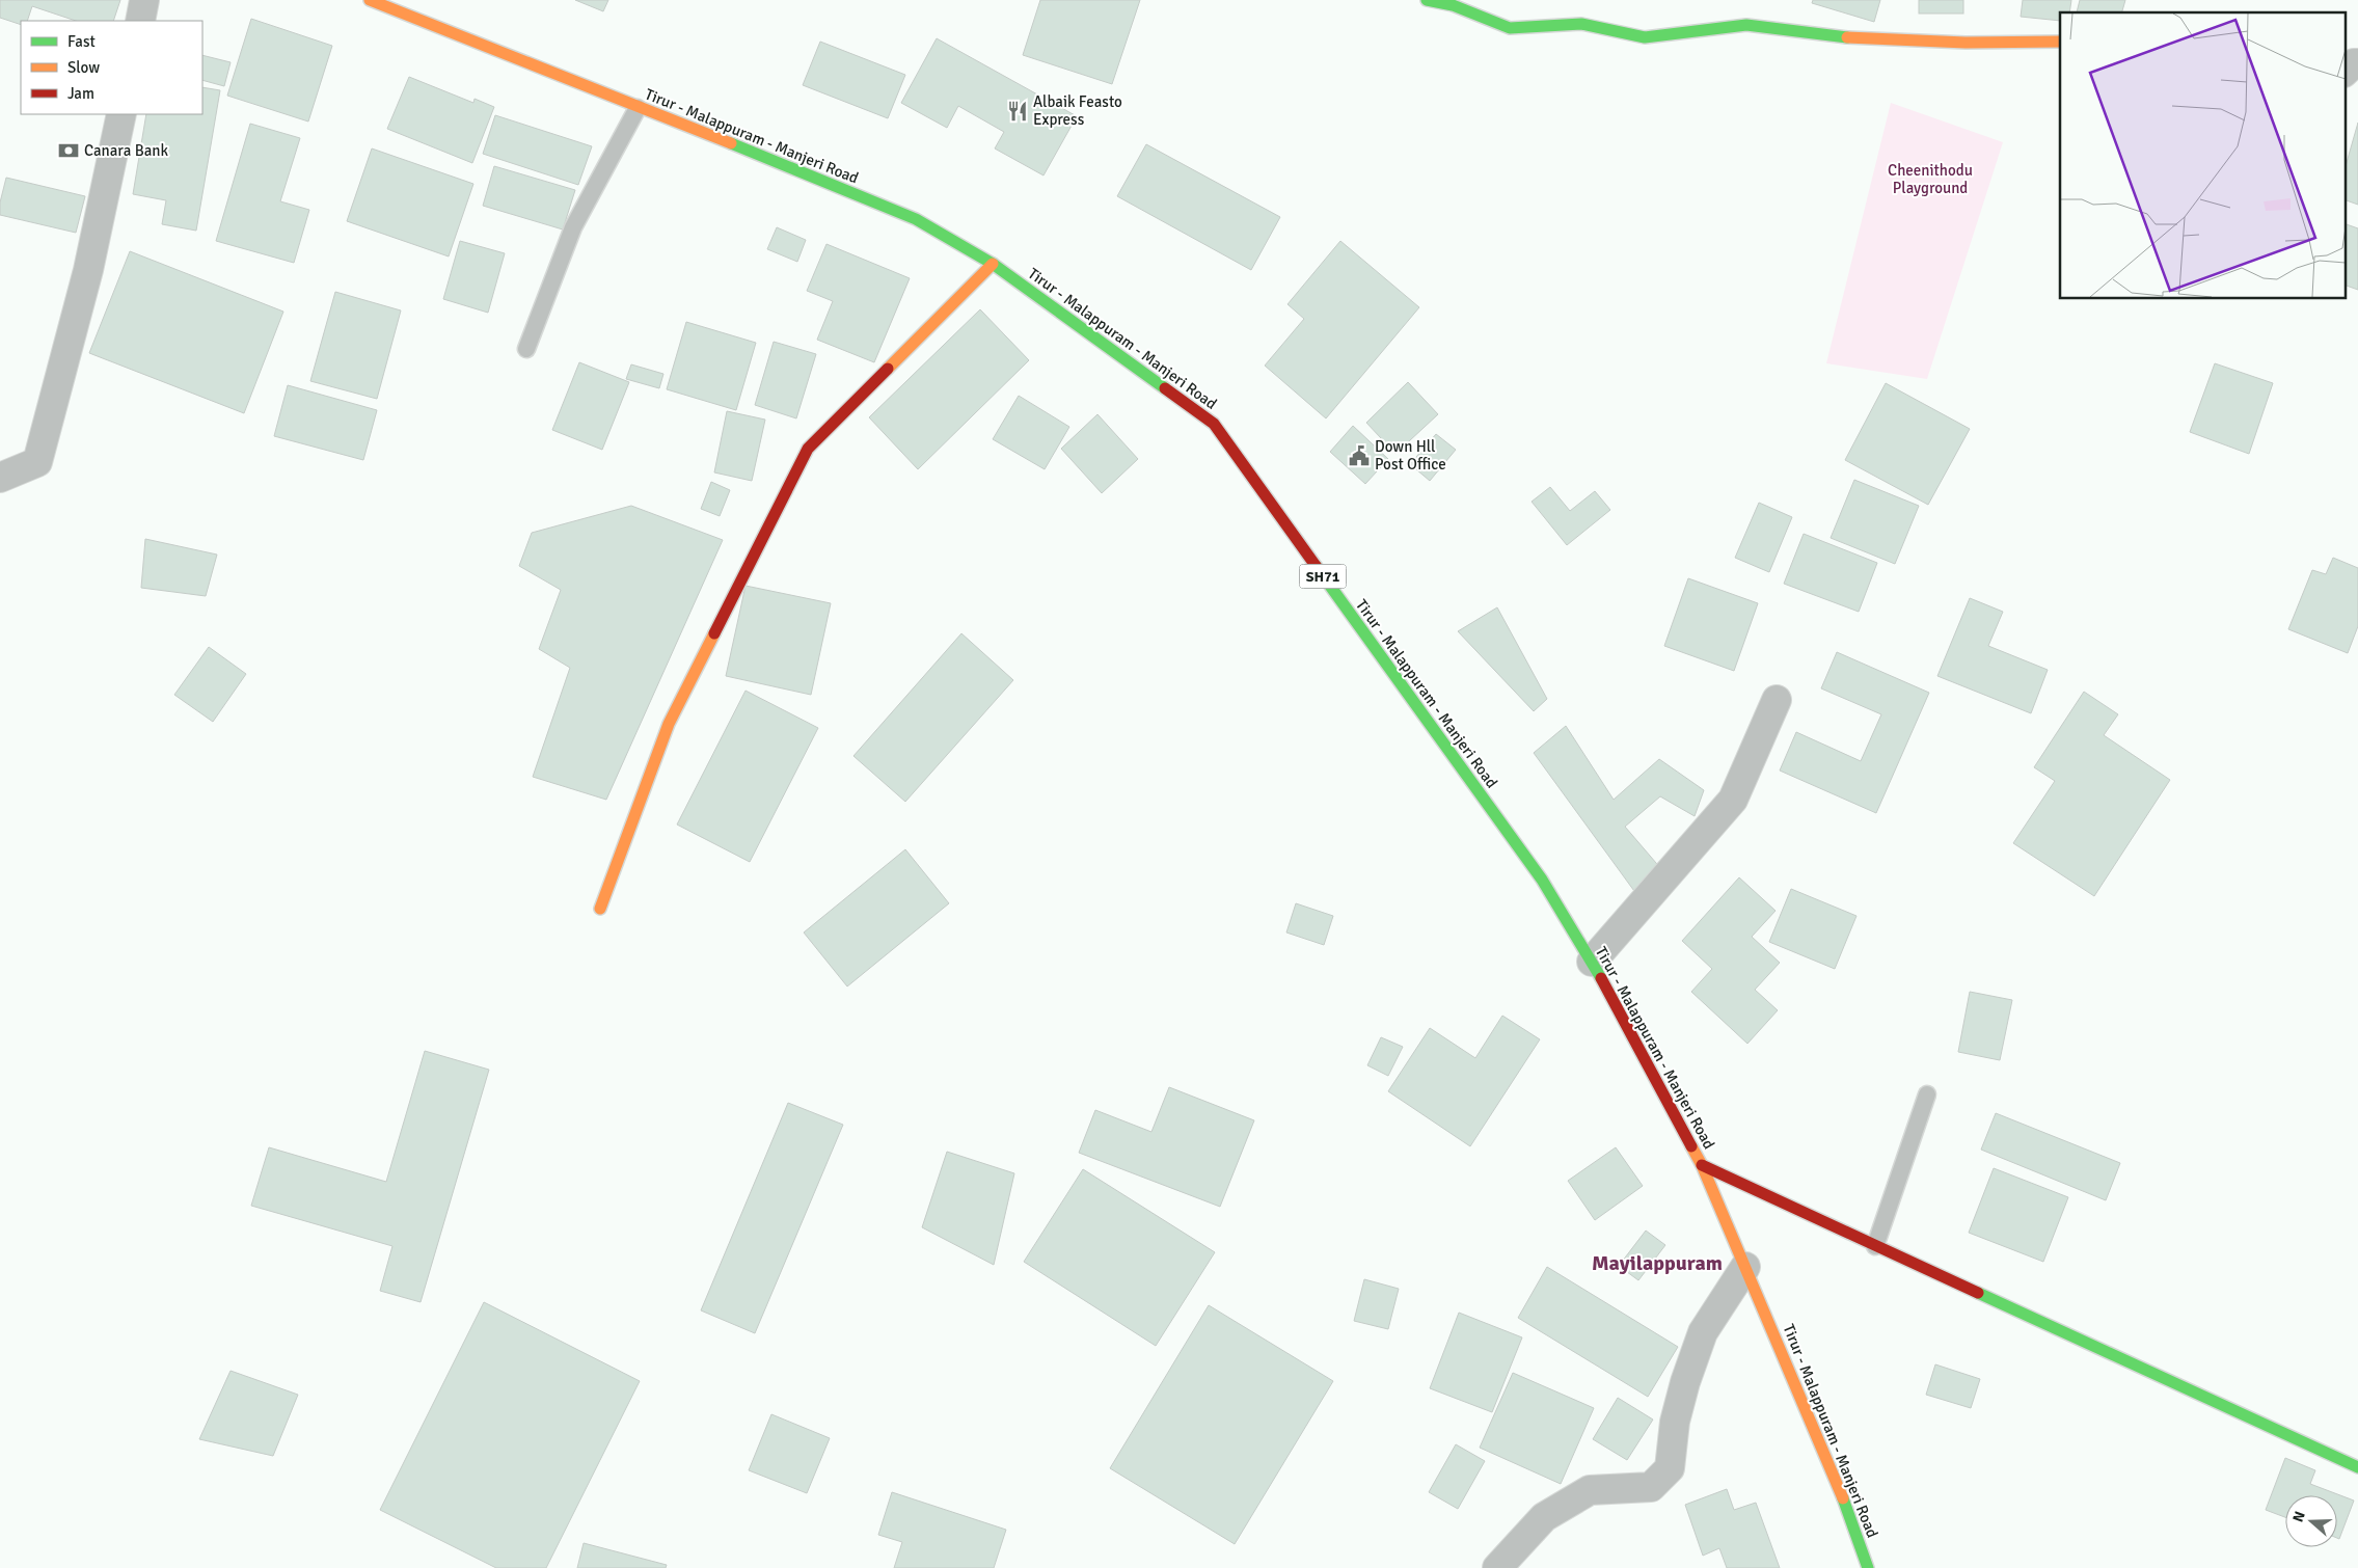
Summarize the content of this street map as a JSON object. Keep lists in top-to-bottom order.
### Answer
{
  "streets": {
    "main road": ["Tirur - Malappuram - Manjeri Road", "SH71"]
  },
  "districts": ["Mayilappuram"],
  "parks": ["Cheenithodu Playground"],
  "places": {
    "restaurant": ["Albaik Feasto Express"],
    "bank": ["Canara Bank"],
    "public building": ["Down Hll Post Office"]
  },
  "legend": ["Fast", "Slow", "Jam"],
  "north": "left"
}
